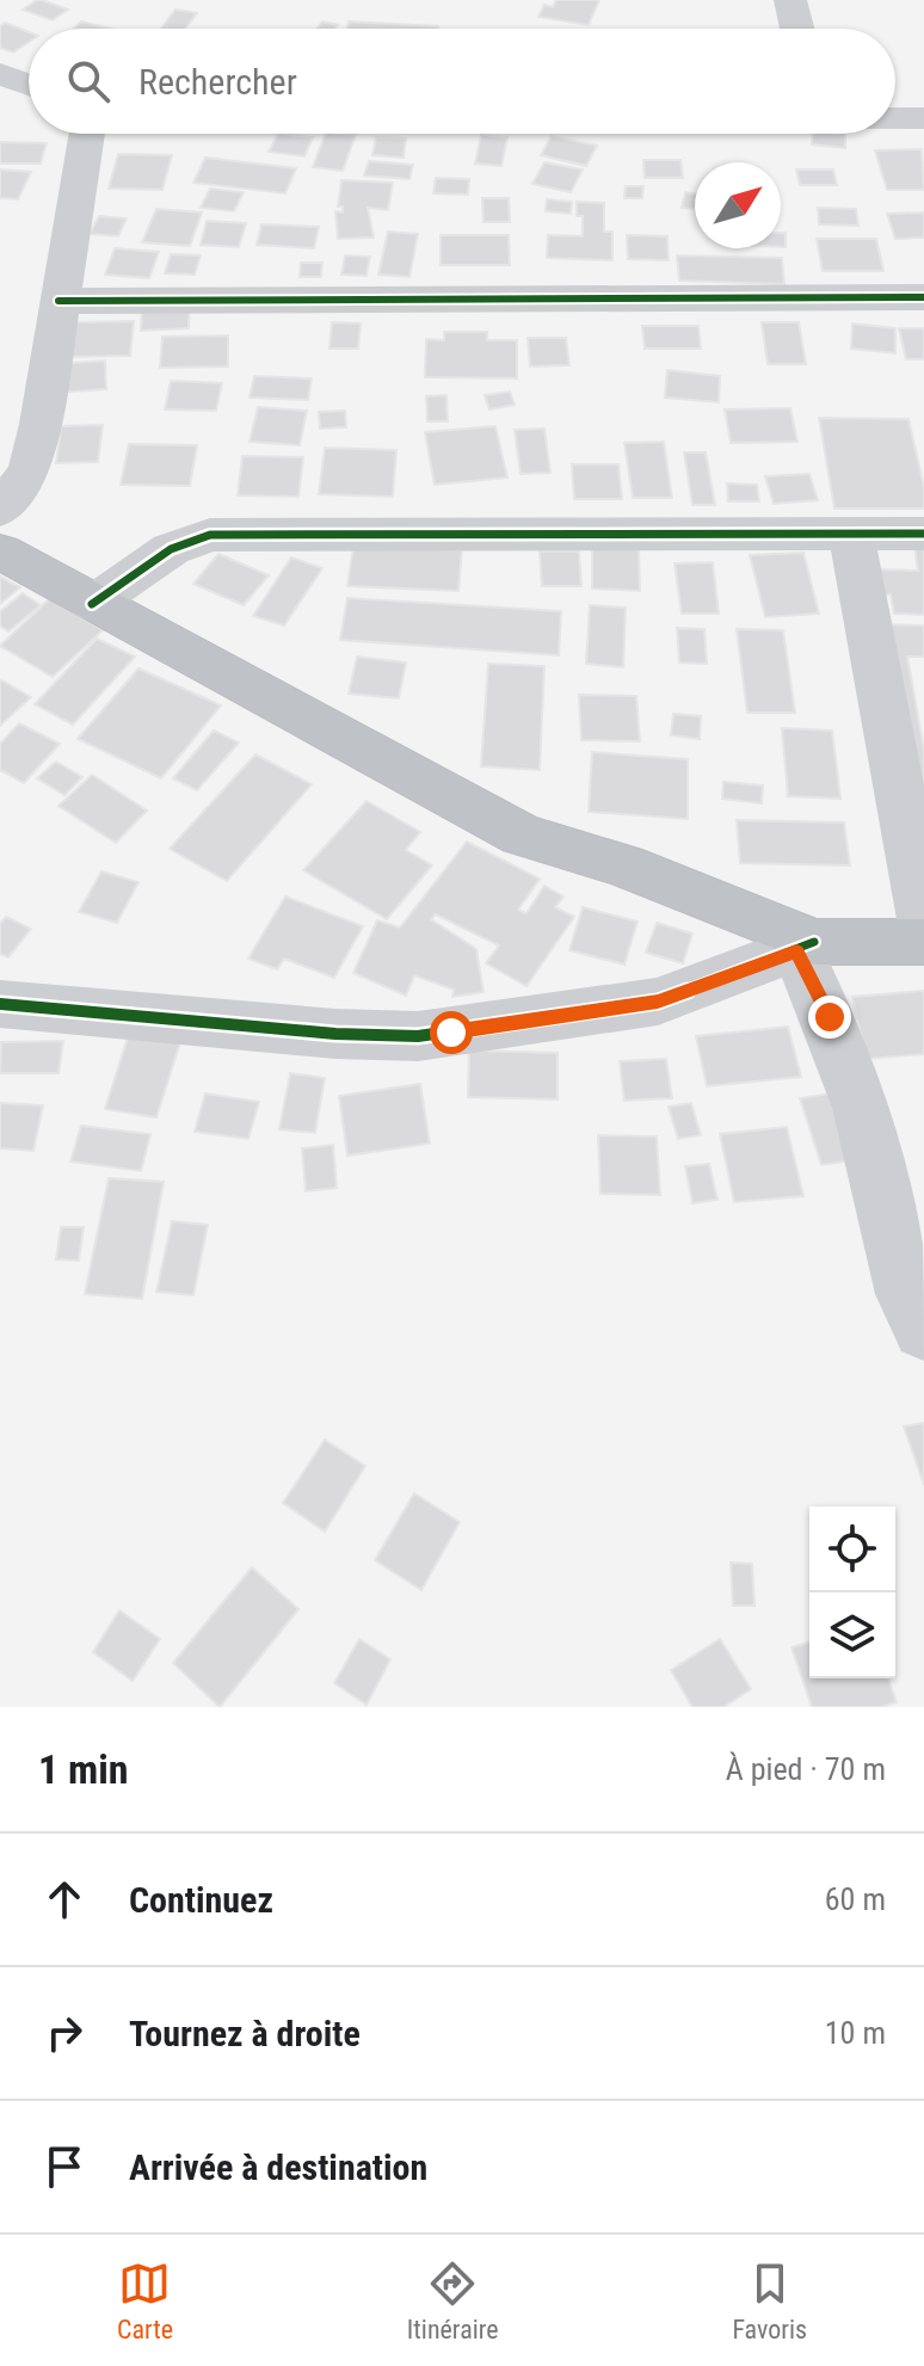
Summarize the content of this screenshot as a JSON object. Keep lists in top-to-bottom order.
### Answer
{
  "north": "top right",
  "page": {
    "search": "Rechercher",
    "heading": ["1 min", "À pied · 70 m"],
    "list": [
      ["Continuez", "60 m"],
      ["Tournez à droite", "10 m"],
      "Arrivée à destination"
    ],
    "nav": ["Carte", "Itinéraire", "Favoris"]
  }
}
